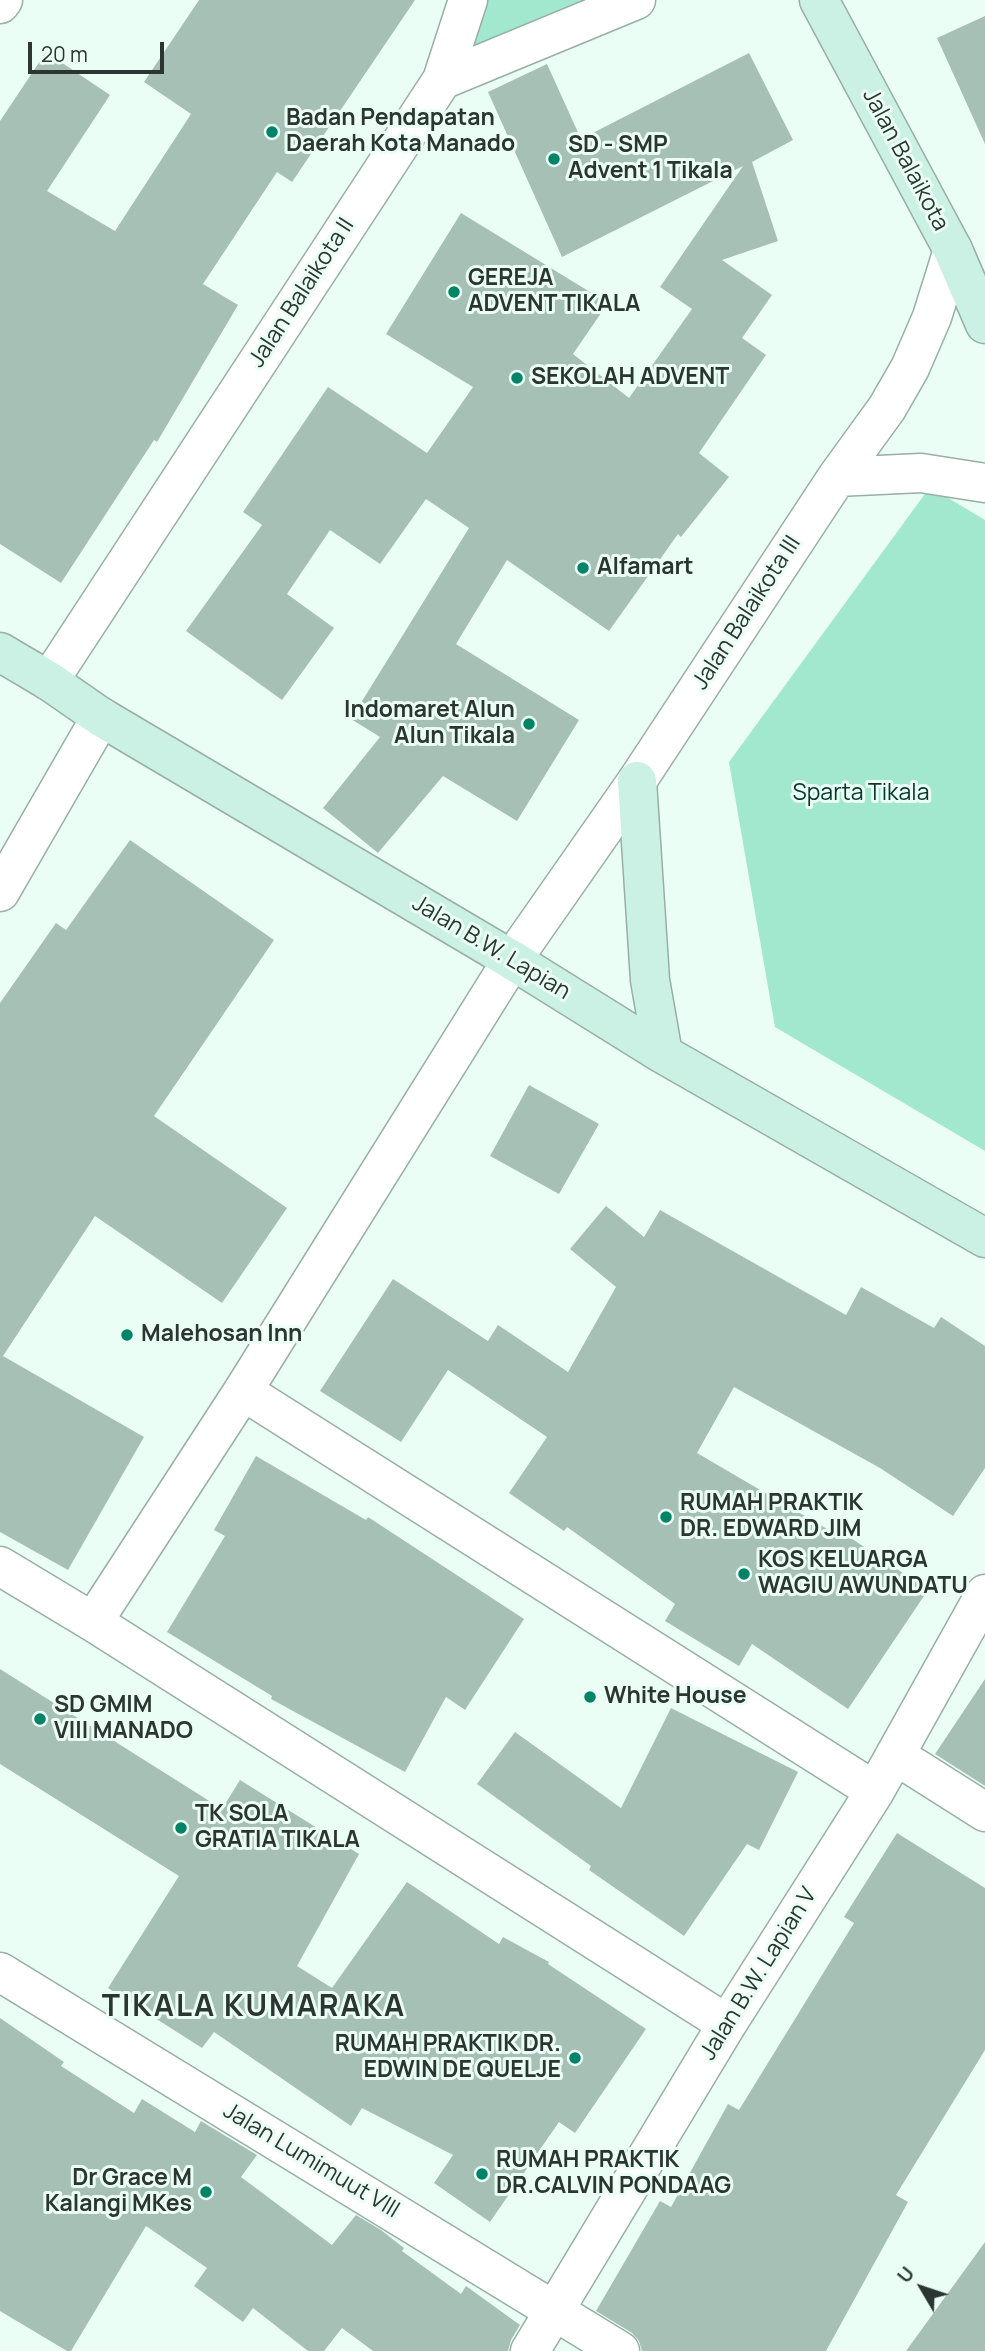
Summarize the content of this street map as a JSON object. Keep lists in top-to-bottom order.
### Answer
{
  "streets": {
    "street": [
      "Jalan Balaikota",
      "Jalan Balaikota II",
      "Jalan Balaikota III",
      "Jalan B.W. Lapian",
      "Jalan B.W. Lapian V",
      "Jalan Lumimuut VIII"
    ]
  },
  "crossings": [
    ["Jalan Balaikota", "Jalan Balaikota III"],
    ["Jalan Balaikota II", "Jalan B.W. Lapian"],
    ["Jalan Balaikota III", "Jalan B.W. Lapian"],
    ["Jalan B.W. Lapian V", "Jalan Lumimuut VIII"]
  ],
  "districts": ["TIKALA KUMARAKA"],
  "parks": ["Sparta Tikala"],
  "places": [
    "Badan Pendapatan Daerah Kota Manado",
    "SD - SMP Advent 1 Tikala",
    "GEREJA ADVENT TIKALA",
    "SEKOLAH ADVENT",
    "Alfamart",
    "Indomaret Alun Alun Tikala",
    "Malehosan Inn",
    "RUMAH PRAKTIK DR. EDWARD JIM",
    "KOS KELUARGA WAGIU AWUNDATU",
    "White House",
    "SD GMIM VIII MANADO",
    "TK SOLA GRATIA TIKALA",
    "RUMAH PRAKTIK DR. EDWIN DE QUELJE",
    "RUMAH PRAKTIK DR.CALVIN PONDAAG",
    "Dr Grace M Kalangi MKes"
  ],
  "scale_bar": "20 m",
  "north": "top left"
}
